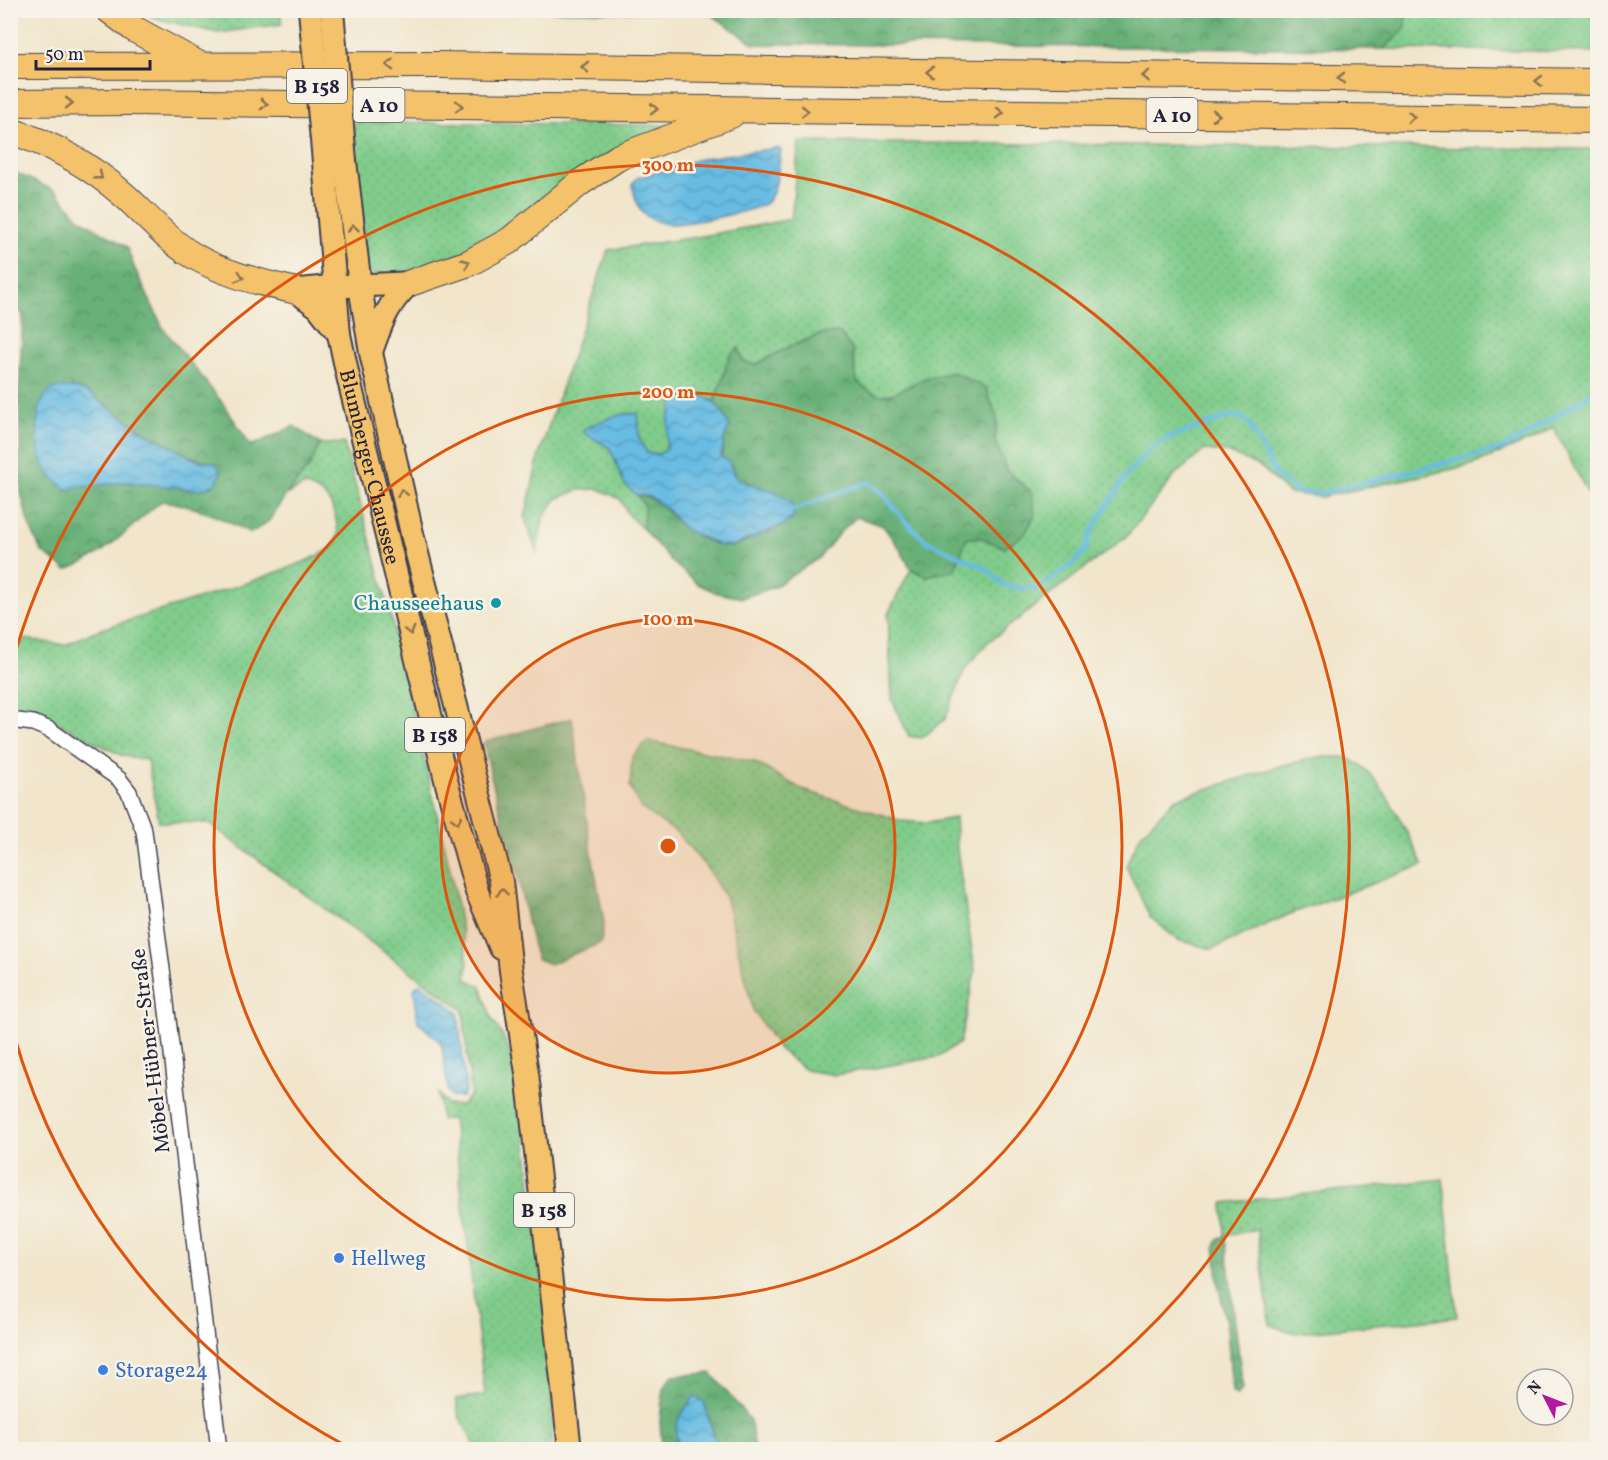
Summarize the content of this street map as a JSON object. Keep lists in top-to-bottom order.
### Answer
{
  "streets": {
    "highway": ["A 10"],
    "main road": ["B 158", "Blumberger Chaussee"],
    "street": ["Möbel-Hübner-Straße"]
  },
  "crossings": [
    ["B 158", "Blumberger Chaussee"]
  ],
  "places": ["Chausseehaus", "Hellweg", "Storage24"],
  "scale_bar": "50 m",
  "north": "top left",
  "rings": ["300 m", "200 m", "100 m"]
}
